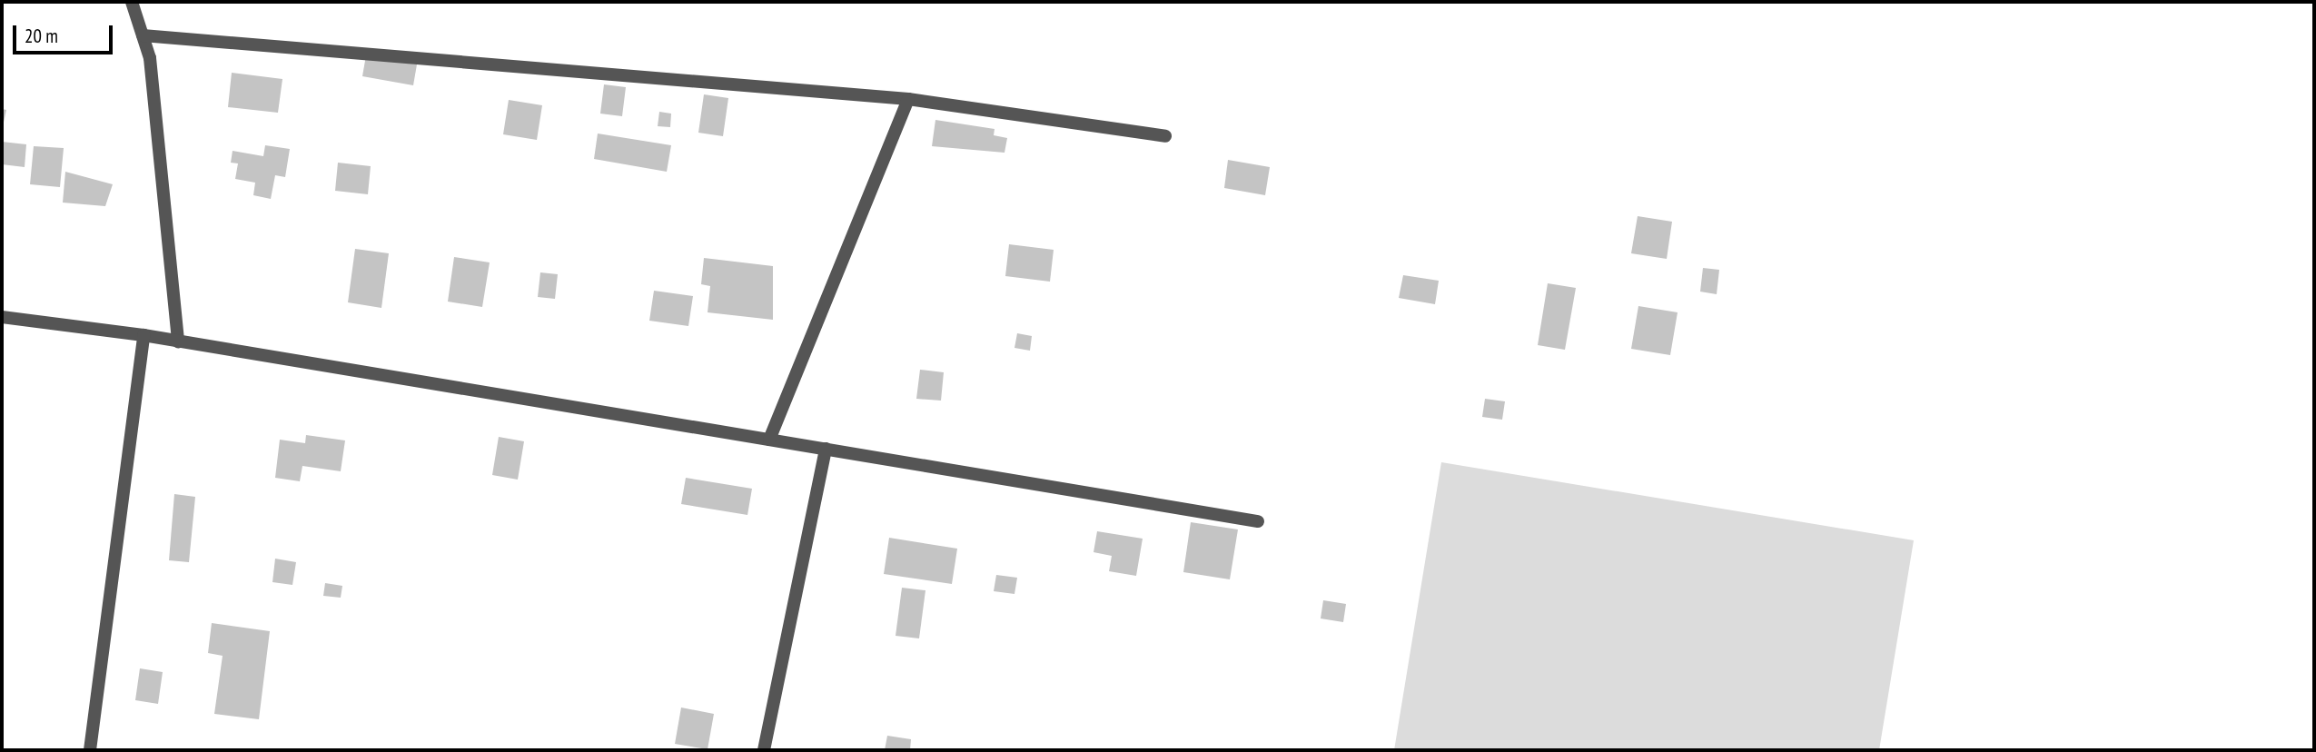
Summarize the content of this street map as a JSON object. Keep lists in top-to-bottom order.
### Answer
{
  "scale_bar": "20 m"
}
